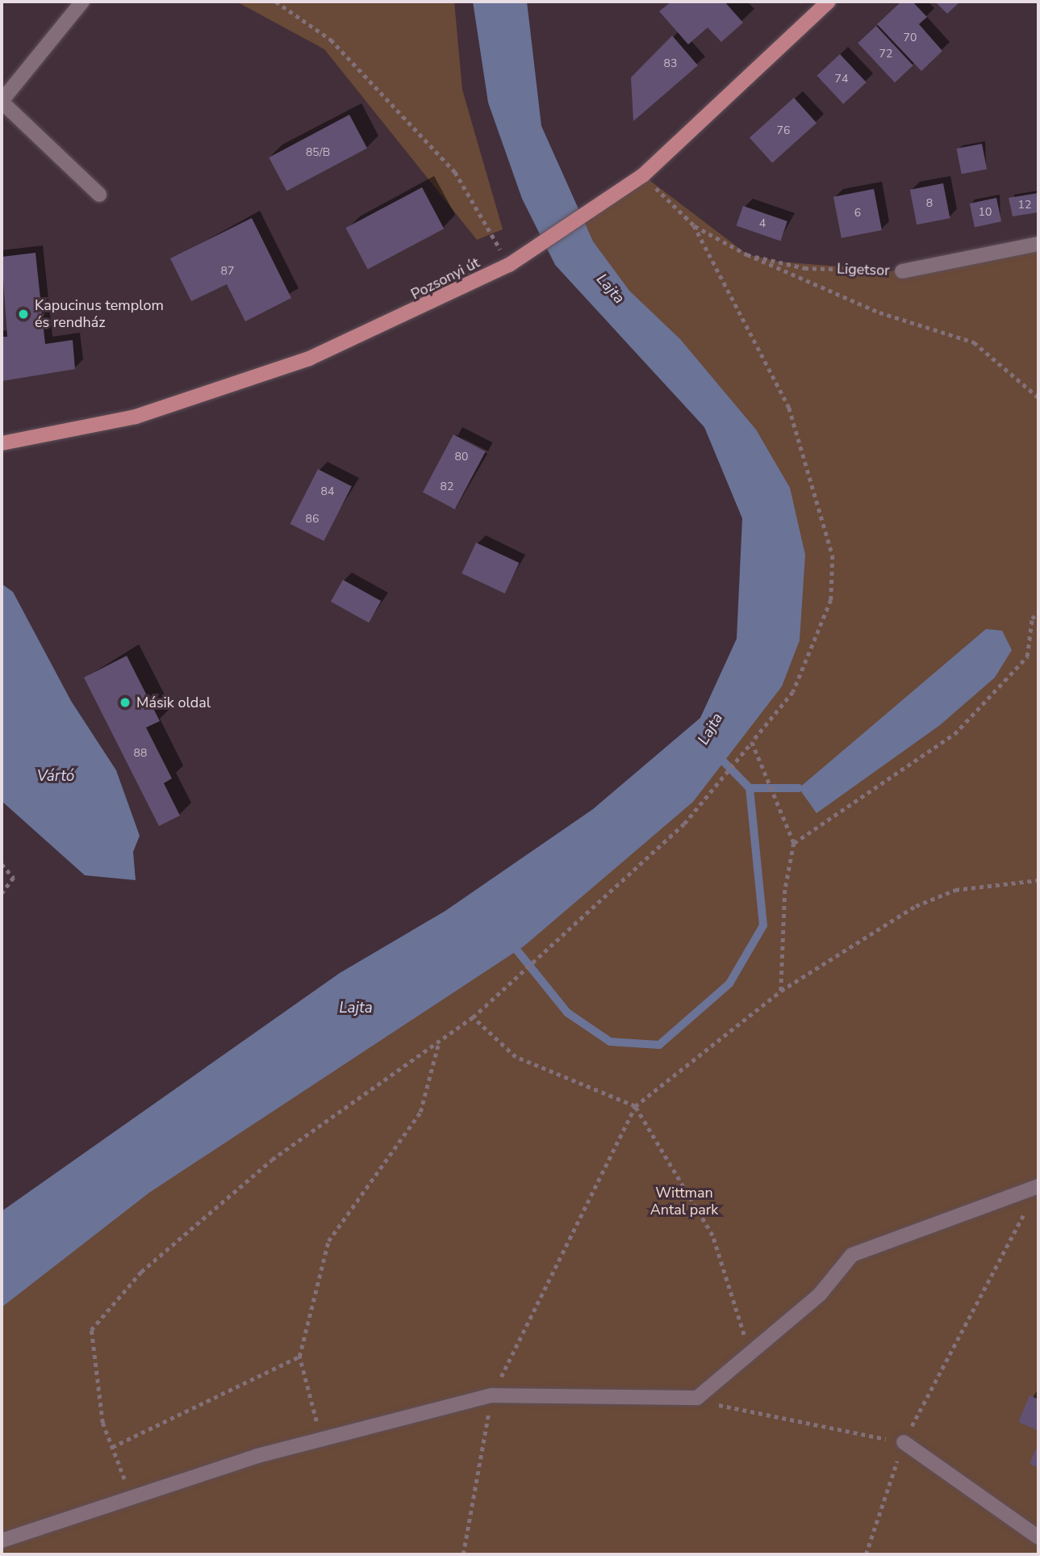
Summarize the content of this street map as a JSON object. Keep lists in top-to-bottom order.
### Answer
{
  "streets": {
    "main road": ["Pozsonyi út"],
    "street": ["Ligetsor"]
  },
  "water": ["Lajta", "Vártó"],
  "parks": ["Wittman Antal park"],
  "places": ["Kapucinus templom és rendház", "Másik oldal"],
  "house_numbers": [
    "70",
    "72",
    "83",
    "74",
    "76",
    "85/B",
    "8",
    "12",
    "10",
    "6",
    "4",
    "87",
    "80",
    "82",
    "84",
    "86",
    "88"
  ]
}
